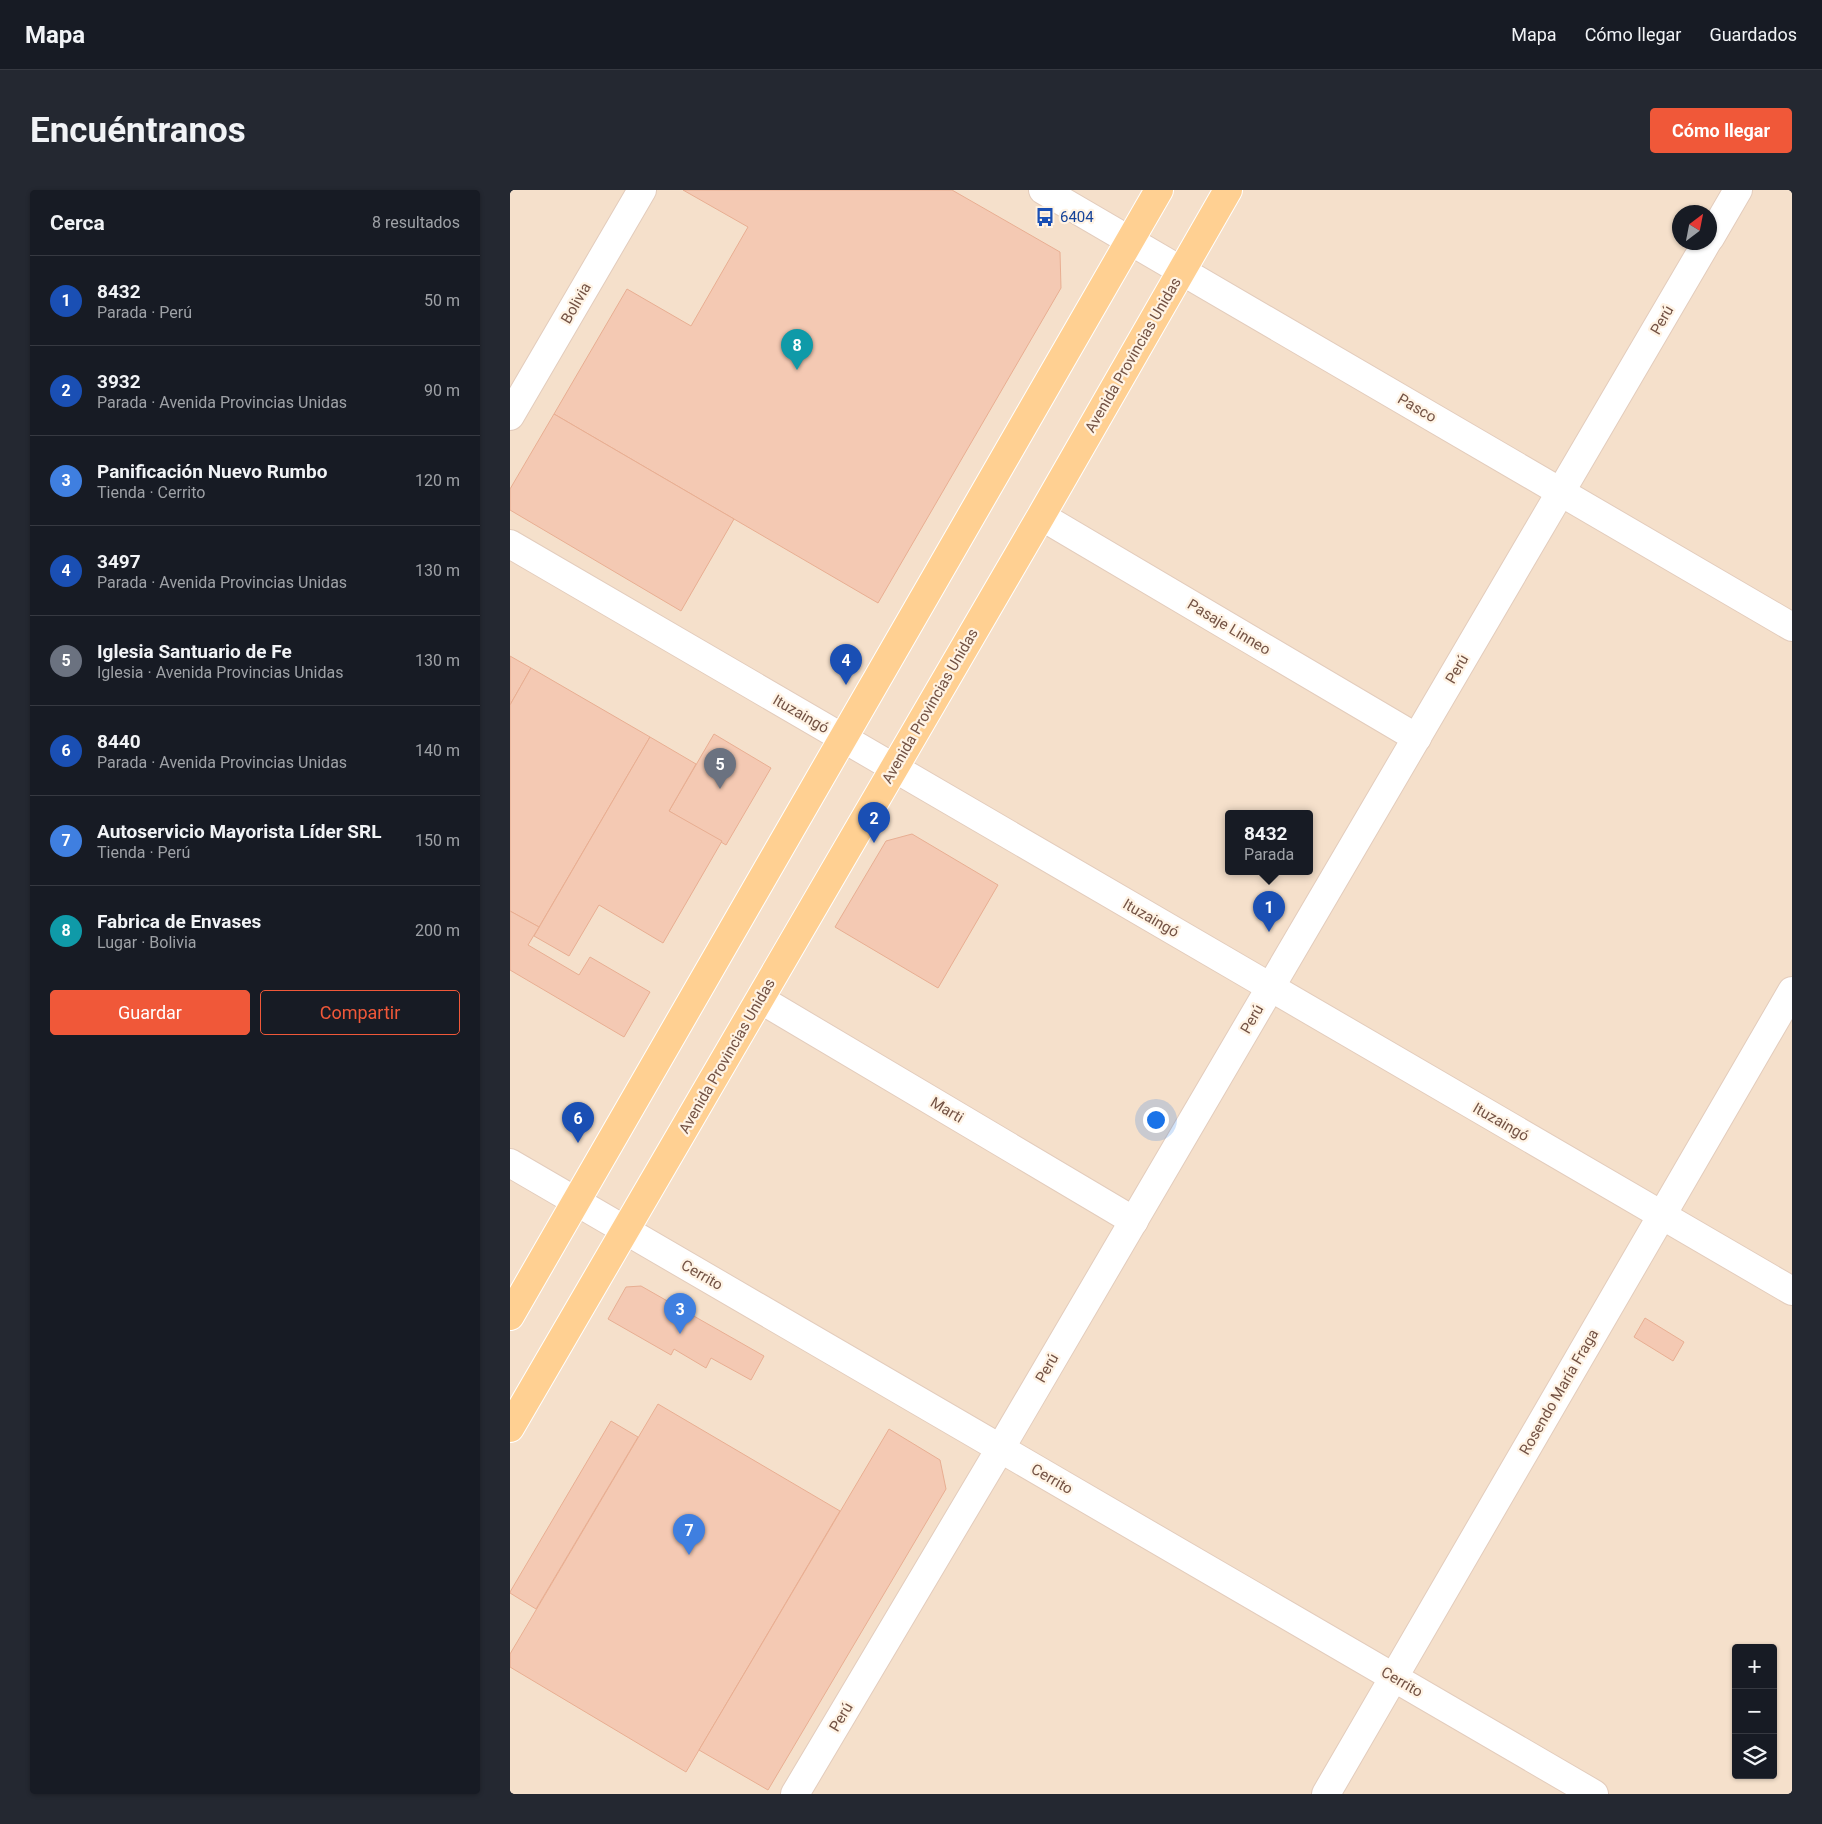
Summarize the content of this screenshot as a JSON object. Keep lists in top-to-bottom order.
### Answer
{
  "streets": {
    "main road": ["Avenida Provincias Unidas"],
    "street": [
      "Bolivia",
      "Perú",
      "Pasco",
      "Pasaje Linneo",
      "Ituzaingó",
      "Marti",
      "Cerrito",
      "Rosendo María Fraga"
    ]
  },
  "crossings": [
    ["Perú", "Pasco"],
    ["Perú", "Pasaje Linneo"],
    ["Perú", "Ituzaingó"],
    ["Perú", "Marti"],
    ["Perú", "Cerrito"],
    ["Avenida Provincias Unidas", "Pasco"],
    ["Avenida Provincias Unidas", "Pasaje Linneo"],
    ["Avenida Provincias Unidas", "Ituzaingó"],
    ["Avenida Provincias Unidas", "Marti"],
    ["Avenida Provincias Unidas", "Cerrito"],
    ["Ituzaingó", "Rosendo María Fraga"],
    ["Cerrito", "Rosendo María Fraga"]
  ],
  "places": {
    "bus stop": ["6404"]
  },
  "north": "top right",
  "page": {
    "header": "Mapa",
    "nav": ["Mapa", "Cómo llegar", "Guardados"],
    "buttons": [
      "Cómo llegar",
      ["Guardar", "Compartir"]
    ],
    "title": "Encuéntranos",
    "heading": ["Cerca", "8 resultados"],
    "list": [
      {
        "mark": "1",
        "name": "8432",
        "note": "Parada · Perú",
        "value": "50 m"
      },
      {
        "mark": "2",
        "name": "3932",
        "note": "Parada · Avenida Provincias Unidas",
        "value": "90 m"
      },
      {
        "mark": "3",
        "name": "Panificación Nuevo Rumbo",
        "note": "Tienda · Cerrito",
        "value": "120 m"
      },
      {
        "mark": "4",
        "name": "3497",
        "note": "Parada · Avenida Provincias Unidas",
        "value": "130 m"
      },
      {
        "mark": "5",
        "name": "Iglesia Santuario de Fe",
        "note": "Iglesia · Avenida Provincias Unidas",
        "value": "130 m"
      },
      {
        "mark": "6",
        "name": "8440",
        "note": "Parada · Avenida Provincias Unidas",
        "value": "140 m"
      },
      {
        "mark": "7",
        "name": "Autoservicio Mayorista Líder SRL",
        "note": "Tienda · Perú",
        "value": "150 m"
      },
      {
        "mark": "8",
        "name": "Fabrica de Envases",
        "note": "Lugar · Bolivia",
        "value": "200 m"
      }
    ],
    "pins": [
      "8",
      "4",
      "5",
      "2",
      "1",
      "6",
      "3",
      "7"
    ],
    "popup": ["8432", "Parada"],
    "map_buttons": ["+", "−"]
  }
}
